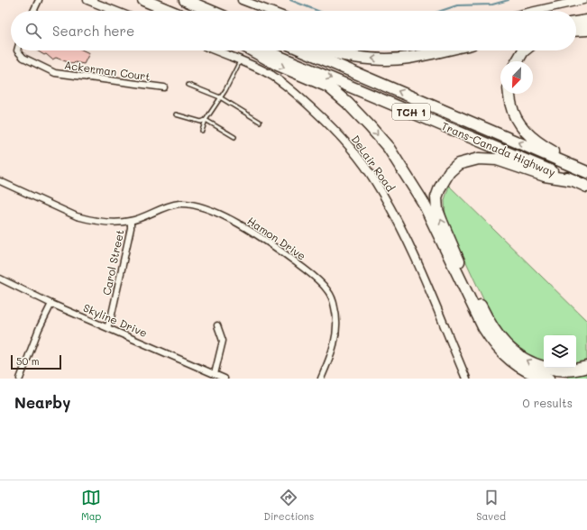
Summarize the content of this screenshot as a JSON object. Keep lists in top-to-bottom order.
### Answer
{
  "streets": {
    "highway": ["TCH 1", "Trans-Canada Highway"],
    "street": [
      "Ackerman Court",
      "DeLair Road",
      "Hamon Drive",
      "Carol Street",
      "Skyline Drive"
    ]
  },
  "crossings": [
    ["Hamon Drive", "Carol Street"],
    ["Carol Street", "Skyline Drive"]
  ],
  "scale_bar": "50 m",
  "north": "bottom left",
  "page": {
    "search": "Search here",
    "scale": "50 m",
    "heading": ["Nearby", "0 results"],
    "nav": ["Map", "Directions", "Saved"]
  }
}
